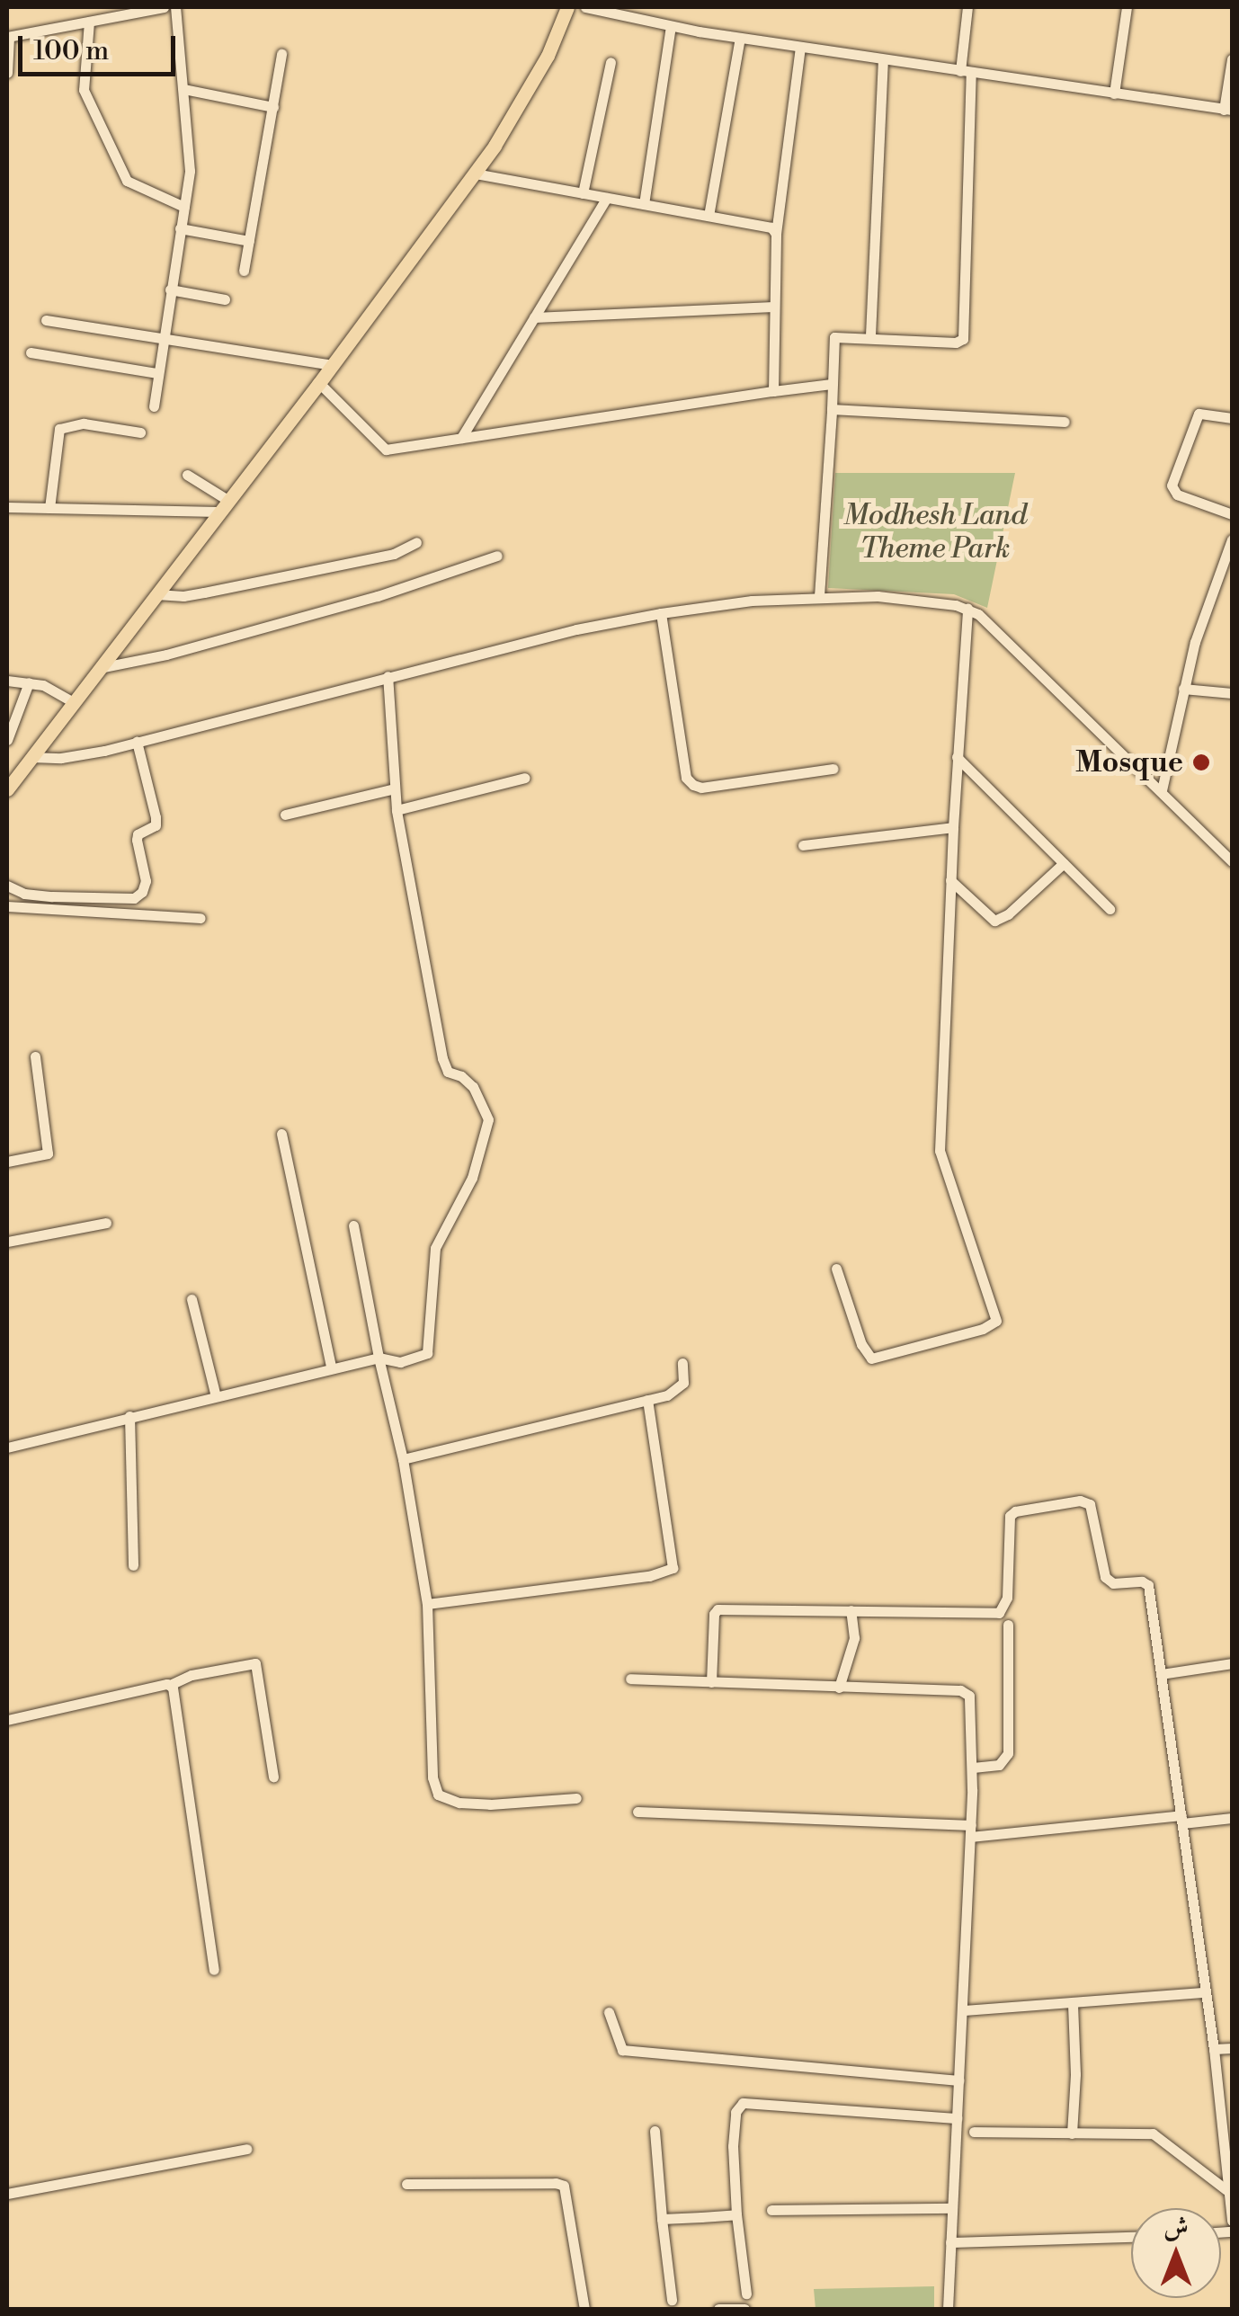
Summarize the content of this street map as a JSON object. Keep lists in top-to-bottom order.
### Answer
{
  "parks": ["Modhesh Land Theme Park"],
  "places": ["Mosque"],
  "scale_bar": "100 m",
  "north": "top"
}
